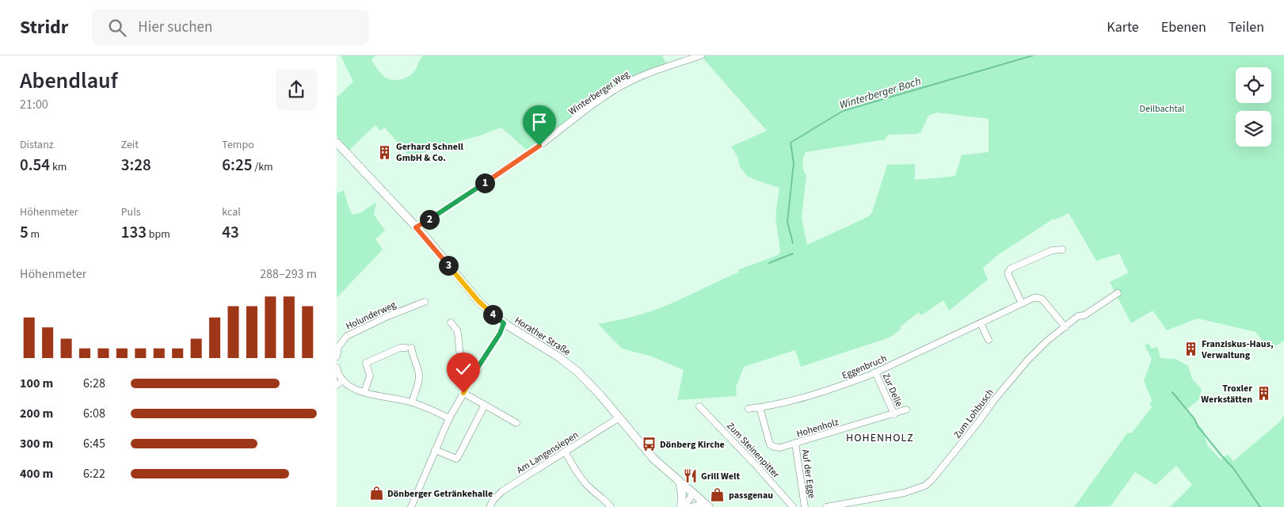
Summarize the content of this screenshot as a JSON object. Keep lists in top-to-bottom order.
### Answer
{
  "streets": {
    "main road": ["Horather Straße"],
    "street": [
      "Winterberger Weg",
      "Holunderweg",
      "Eggenbruch",
      "Zur Delle",
      "Zum Lohbusch",
      "Hohenholz",
      "Zum Steinenpitter",
      "Am Langensiepen",
      "Auf der Egge"
    ]
  },
  "crossings": [
    ["Winterberger Weg", "Horather Straße"],
    ["Horather Straße", "Am Langensiepen"],
    ["Eggenbruch", "Zur Delle"],
    ["Eggenbruch", "Zum Lohbusch"],
    ["Eggenbruch", "Hohenholz"],
    ["Zur Delle", "Hohenholz"],
    ["Hohenholz", "Auf der Egge"]
  ],
  "districts": ["HOHENHOLZ"],
  "water": ["Winterberger Bach"],
  "parks": ["Deilbachtal"],
  "places": {
    "building": ["Gerhard Schnell GmbH & Co.", "Franziskus-Haus, Verwaltung", "Troxler Werkstätten"],
    "bus stop": ["Dönberg Kirche"],
    "restaurant": ["Grill Welt"],
    "shop": ["Dönberger Getränkehalle", "passgenau"]
  },
  "page": {
    "header": "Stridr",
    "search": "Hier suchen",
    "nav": ["Karte", "Ebenen", "Teilen"],
    "heading": ["Abendlauf", "21:00"],
    "stats": [
      ["Distanz", "0.54 km"],
      ["Zeit", "3:28"],
      ["Tempo", "6:25 /km"],
      ["Höhenmeter", "5 m"],
      ["Puls", "133 bpm"],
      ["kcal", "43"]
    ],
    "pins": [
      "1",
      "2",
      "3",
      "4"
    ],
    "chart": ["Höhenmeter", "288–293 m"],
    "list": [
      {
        "name": "100 m",
        "note": "6:28"
      },
      {
        "name": "200 m",
        "note": "6:08"
      },
      {
        "name": "300 m",
        "note": "6:45"
      },
      {
        "name": "400 m",
        "note": "6:22"
      }
    ]
  }
}
